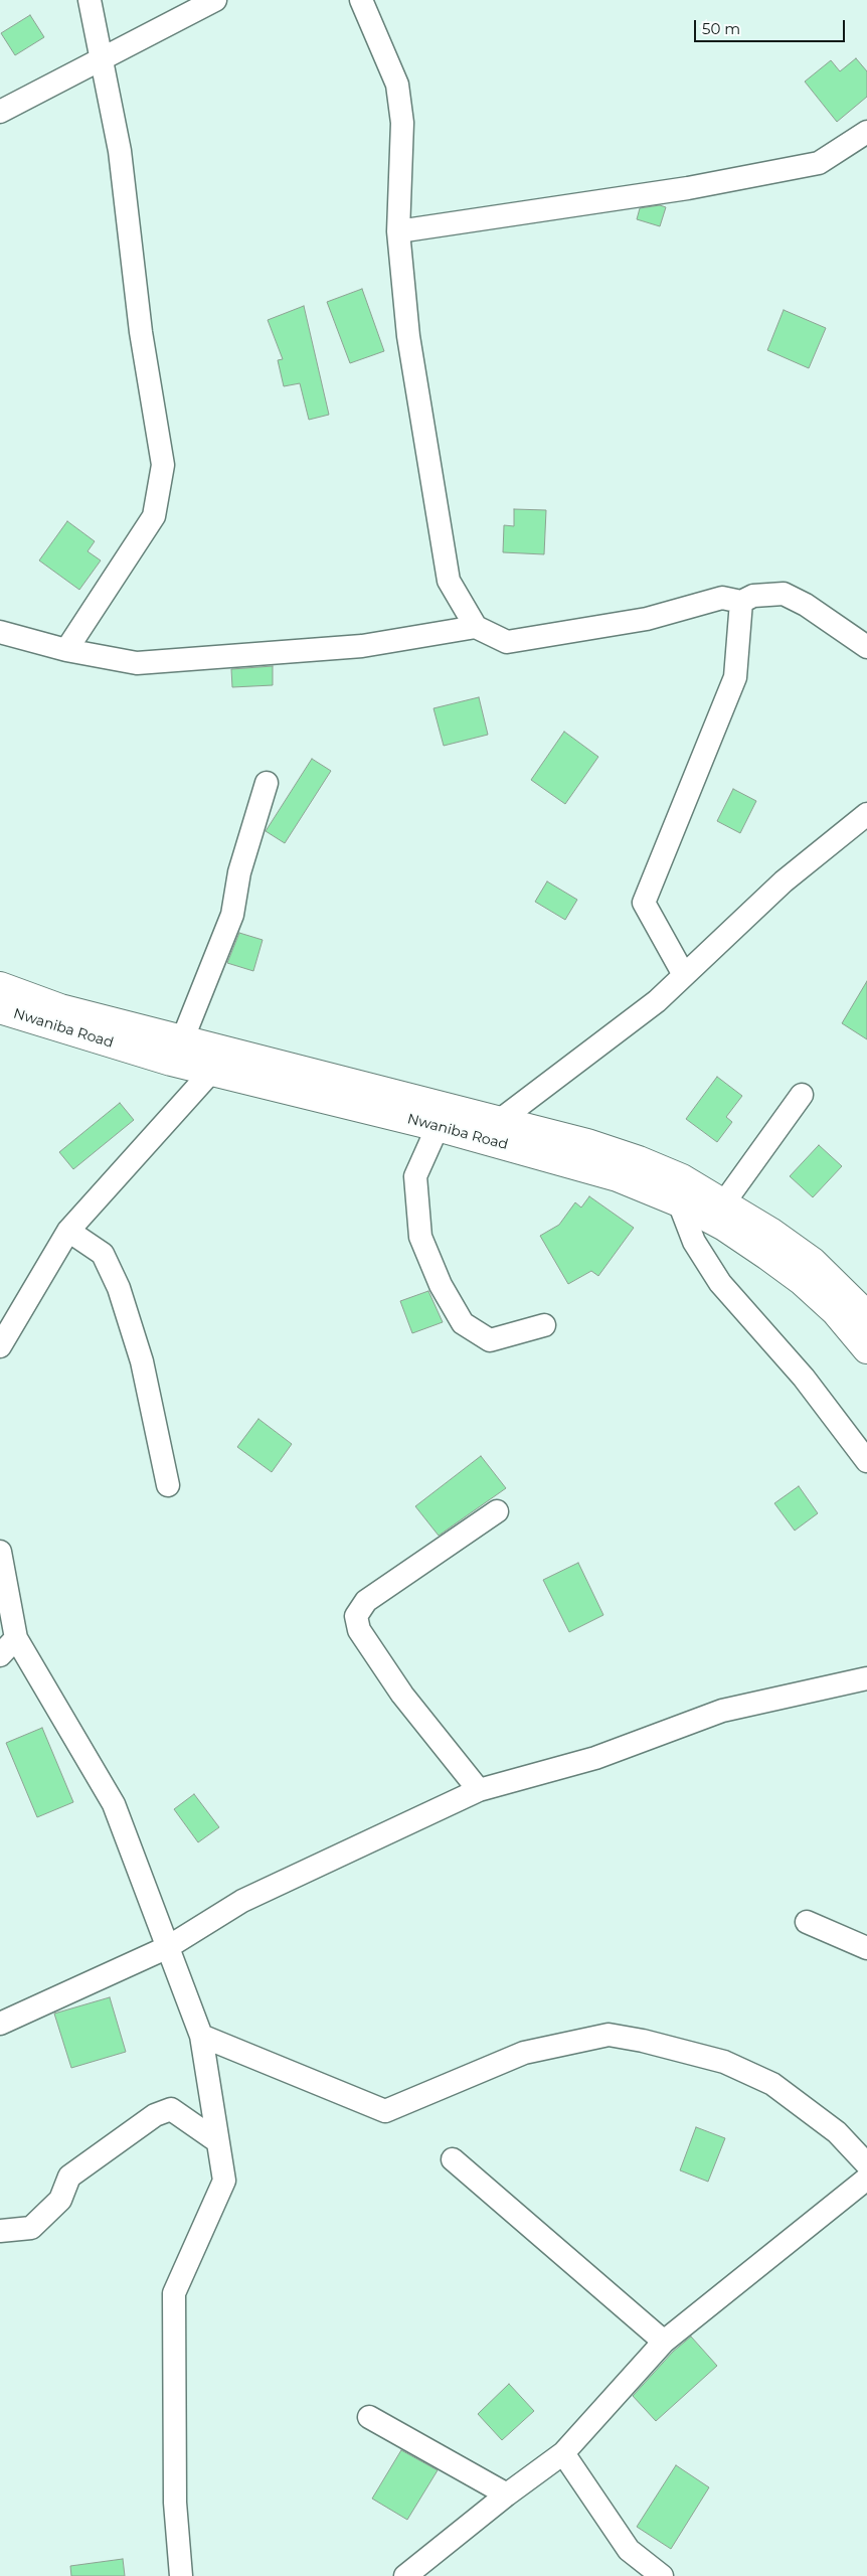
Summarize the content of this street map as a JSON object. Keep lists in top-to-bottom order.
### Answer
{
  "streets": {
    "main road": ["Nwaniba Road"]
  },
  "scale_bar": "50 m"
}
